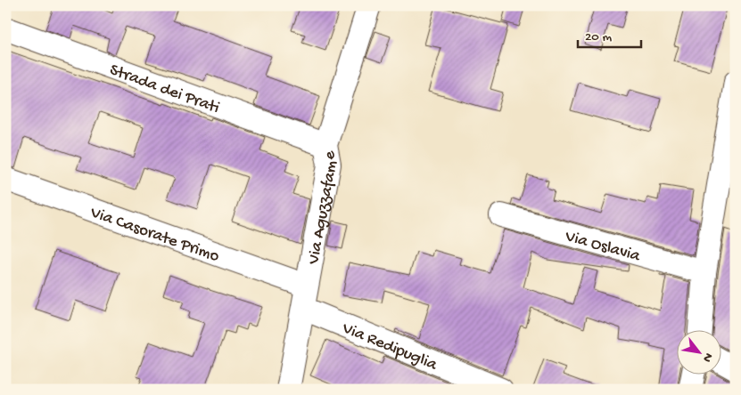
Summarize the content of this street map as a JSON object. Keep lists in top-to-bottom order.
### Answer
{
  "streets": {
    "street": [
      "Strada dei Prati",
      "Via Aguzzafame",
      "Via Casorate Primo",
      "Via Oslavia",
      "Via Redipuglia"
    ]
  },
  "crossings": [
    ["Strada dei Prati", "Via Aguzzafame"],
    ["Via Aguzzafame", "Via Casorate Primo"],
    ["Via Aguzzafame", "Via Redipuglia"]
  ],
  "scale_bar": "20 m",
  "north": "bottom right"
}
